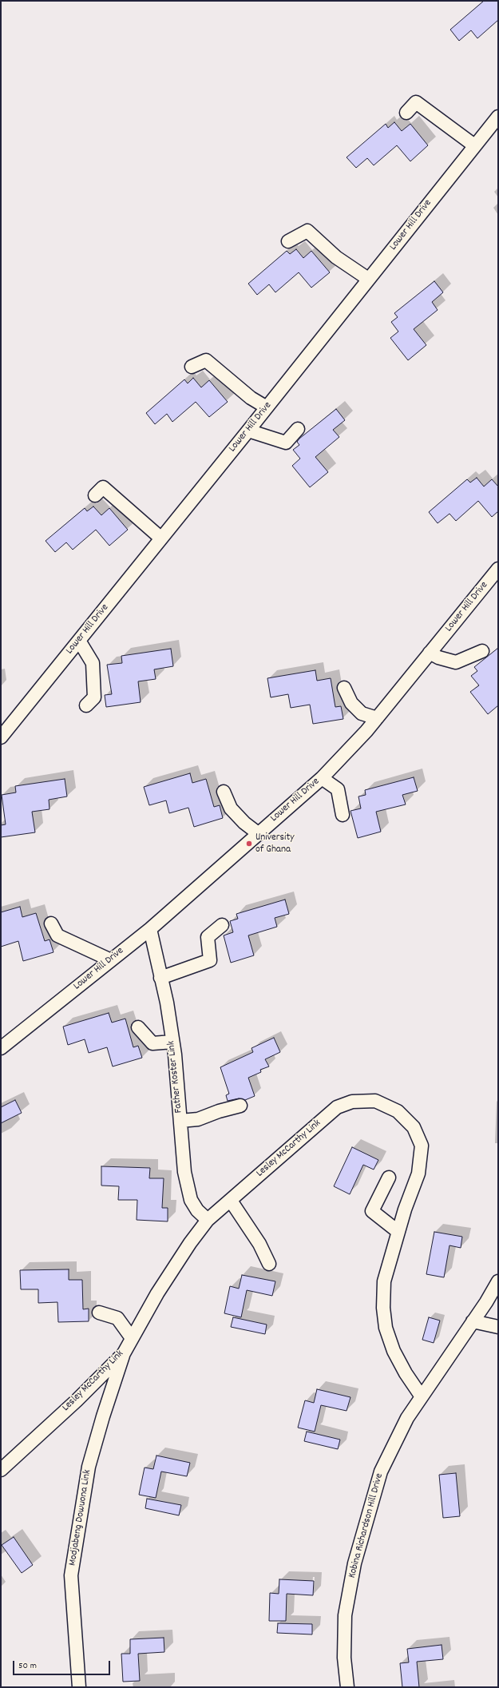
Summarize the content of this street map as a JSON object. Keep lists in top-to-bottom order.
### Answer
{
  "streets": {
    "street": [
      "Lower Hill Drive",
      "Father Koster Link",
      "Lesley McCarthy Link",
      "Modjabeng Dowuona Link",
      "Kobina Richardson Hill Drive"
    ]
  },
  "crossings": [
    ["Lower Hill Drive", "Father Koster Link"],
    ["Father Koster Link", "Lesley McCarthy Link"],
    ["Lesley McCarthy Link", "Modjabeng Dowuona Link"],
    ["Lesley McCarthy Link", "Kobina Richardson Hill Drive"]
  ],
  "places": ["University of Ghana"],
  "scale_bar": "50 m"
}
